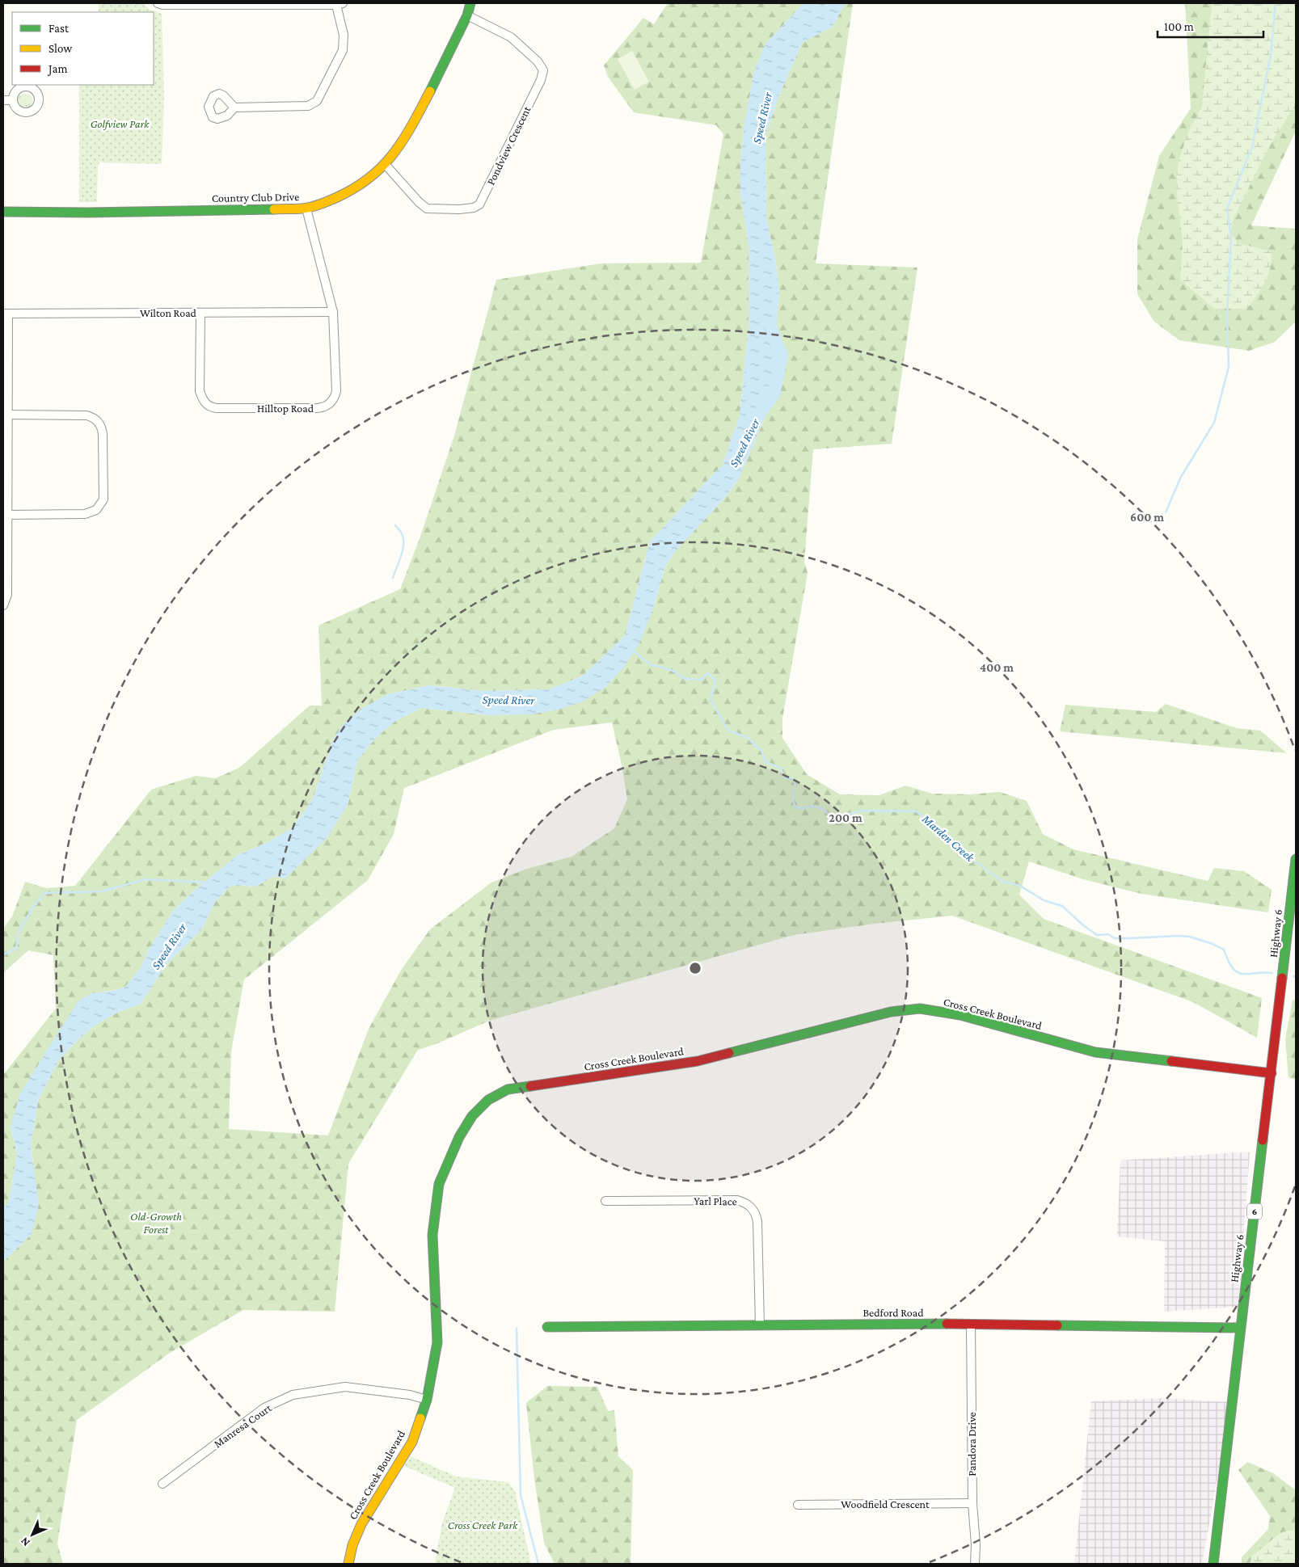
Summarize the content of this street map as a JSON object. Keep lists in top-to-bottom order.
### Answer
{
  "streets": {
    "street": [
      "Pondview Crescent",
      "Country Club Drive",
      "Wilton Road",
      "Hilltop Road",
      "Highway 6",
      "Cross Creek Boulevard",
      "Yarl Place",
      "6",
      "Bedford Road",
      "Manresa Court",
      "Pandora Drive",
      "Woodfield Crescent"
    ]
  },
  "crossings": [
    ["Pondview Crescent", "Country Club Drive"],
    ["Country Club Drive", "Hilltop Road"],
    ["Wilton Road", "Hilltop Road"],
    ["Highway 6", "Cross Creek Boulevard"],
    ["Highway 6", "Bedford Road"],
    ["Cross Creek Boulevard", "Manresa Court"],
    ["Yarl Place", "Bedford Road"],
    ["Bedford Road", "Pandora Drive"],
    ["Pandora Drive", "Woodfield Crescent"]
  ],
  "water": ["Speed River", "Marden Creek"],
  "parks": ["Golfview Park", "Old-Growth Forest", "Cross Creek Park"],
  "legend": ["Fast", "Slow", "Jam"],
  "scale_bar": "100 m",
  "north": "bottom left",
  "rings": ["600 m", "400 m", "200 m"]
}
